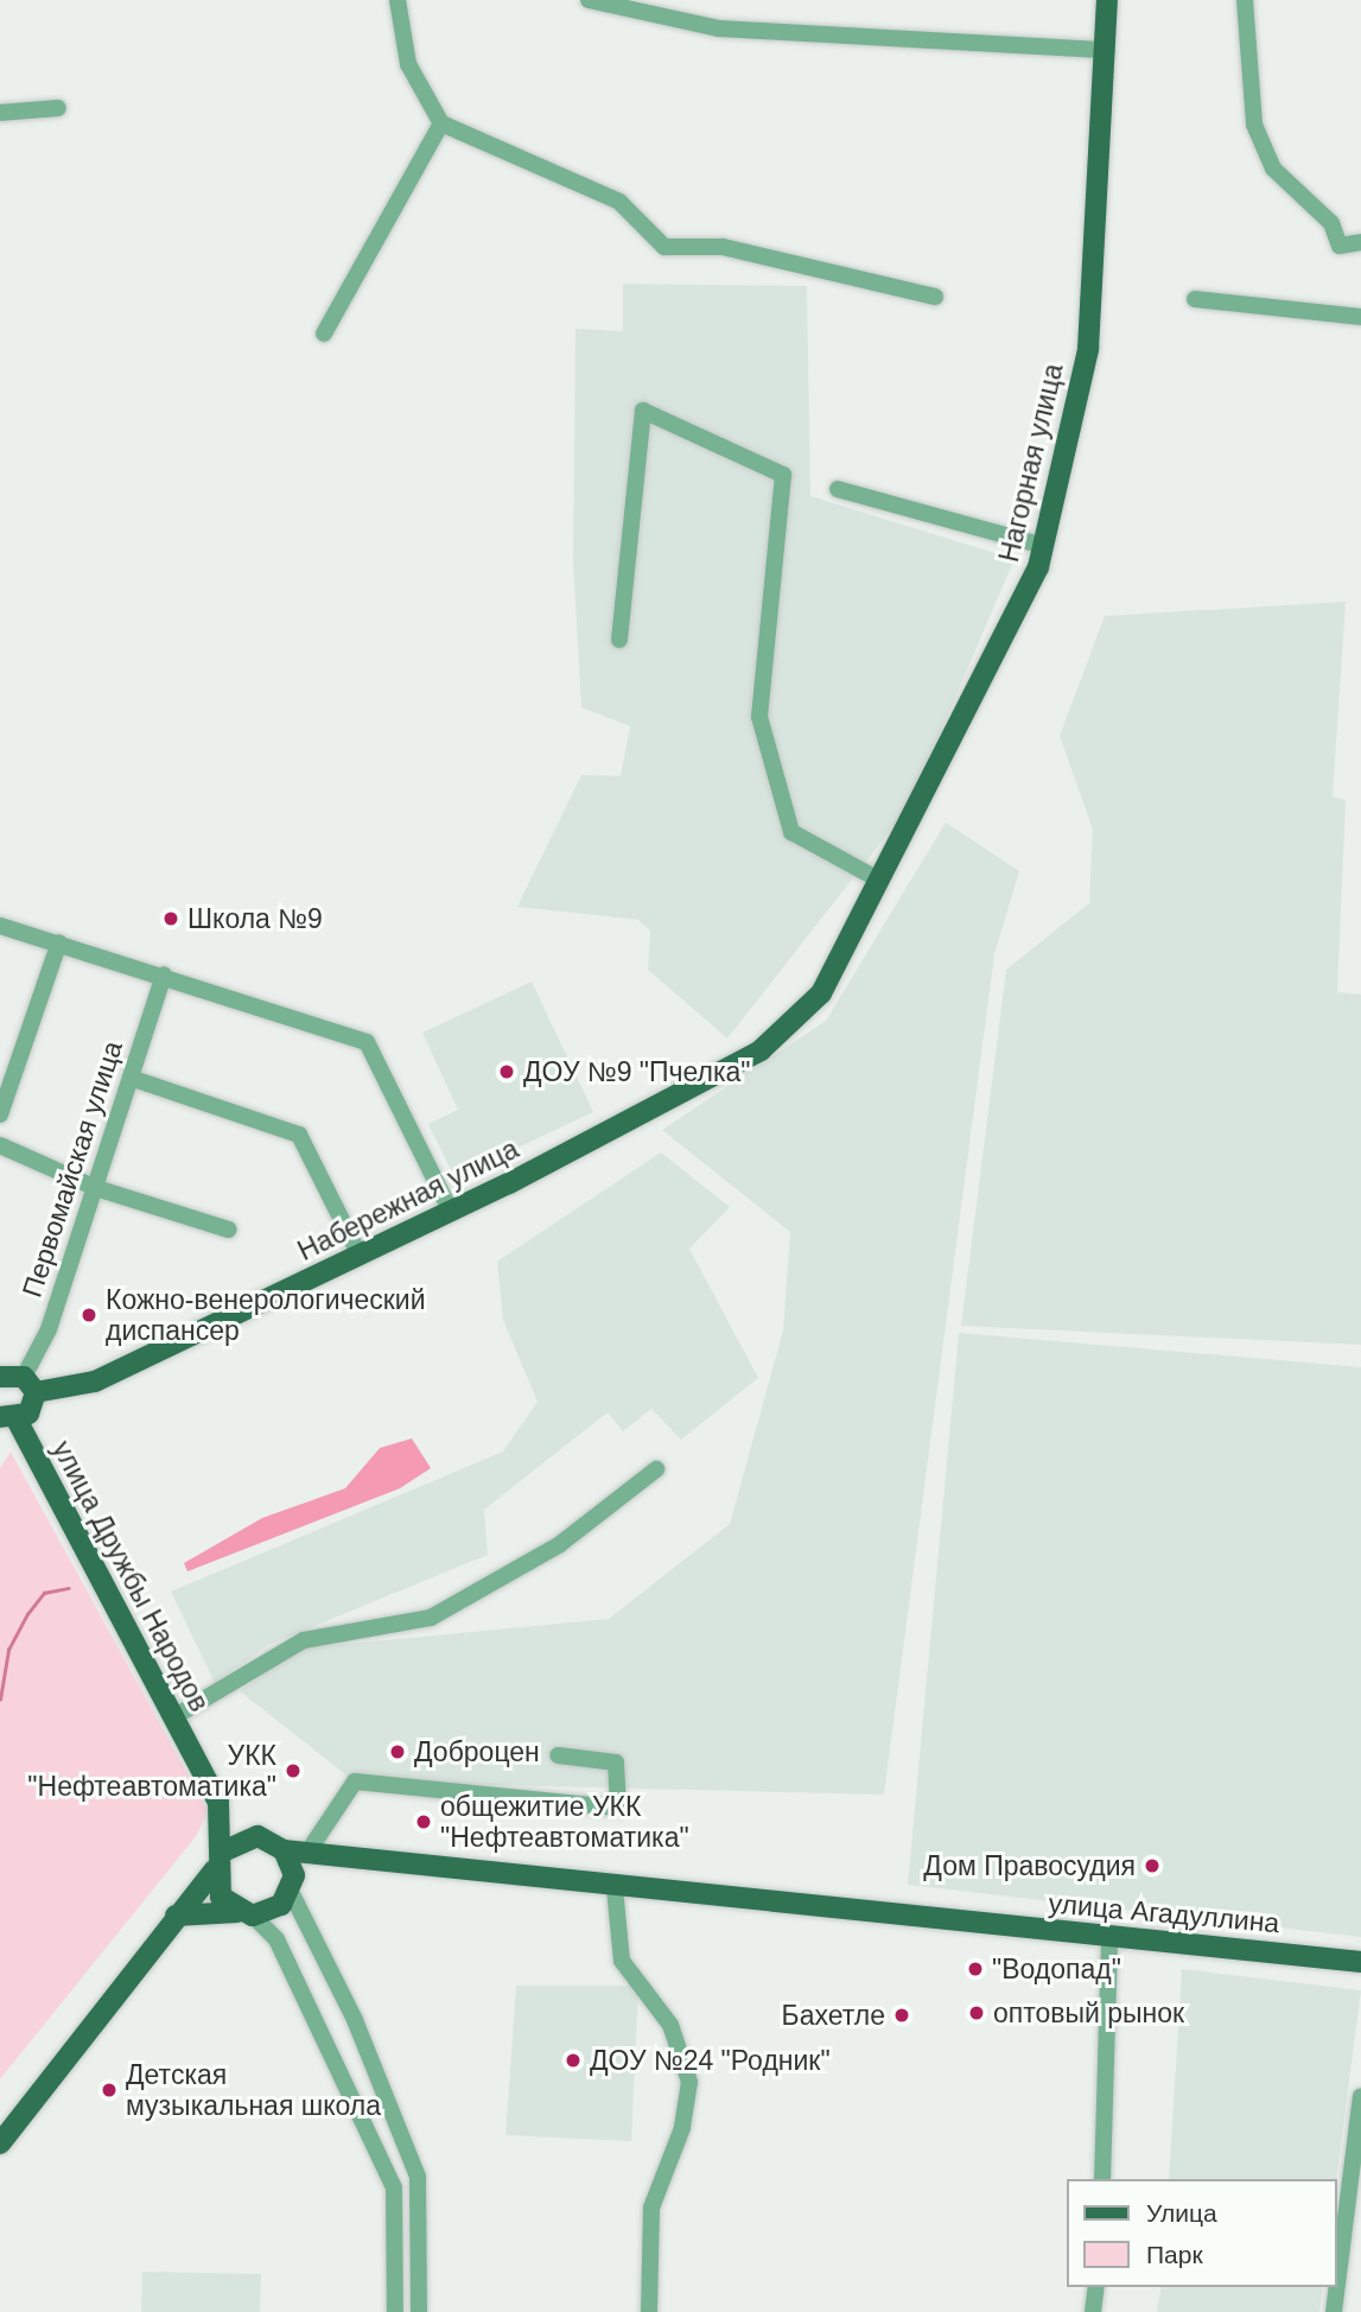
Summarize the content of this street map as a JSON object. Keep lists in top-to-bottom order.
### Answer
{
  "streets": {
    "main road": [
      "Нагорная улица",
      "Набережная улица",
      "улица Дружбы Народов",
      "улица Агадуллина"
    ],
    "street": ["Первомайская улица"]
  },
  "crossings": [
    ["Нагорная улица", "Набережная улица"],
    ["Первомайская улица", "Набережная улица"]
  ],
  "places": [
    "Школа №9",
    "ДОУ №9 \"Пчелка\"",
    "Кожно-венерологический диспансер",
    "Доброцен",
    "УКК \"Нефтеавтоматика\"",
    "общежитие УКК \"Нефтеавтоматика\"",
    "Дом Правосудия",
    "\"Водопад\"",
    "оптовый рынок",
    "Бахетле",
    "ДОУ №24 \"Родник\"",
    "Детская музыкальная школа"
  ],
  "legend": ["Улица", "Парк"]
}
